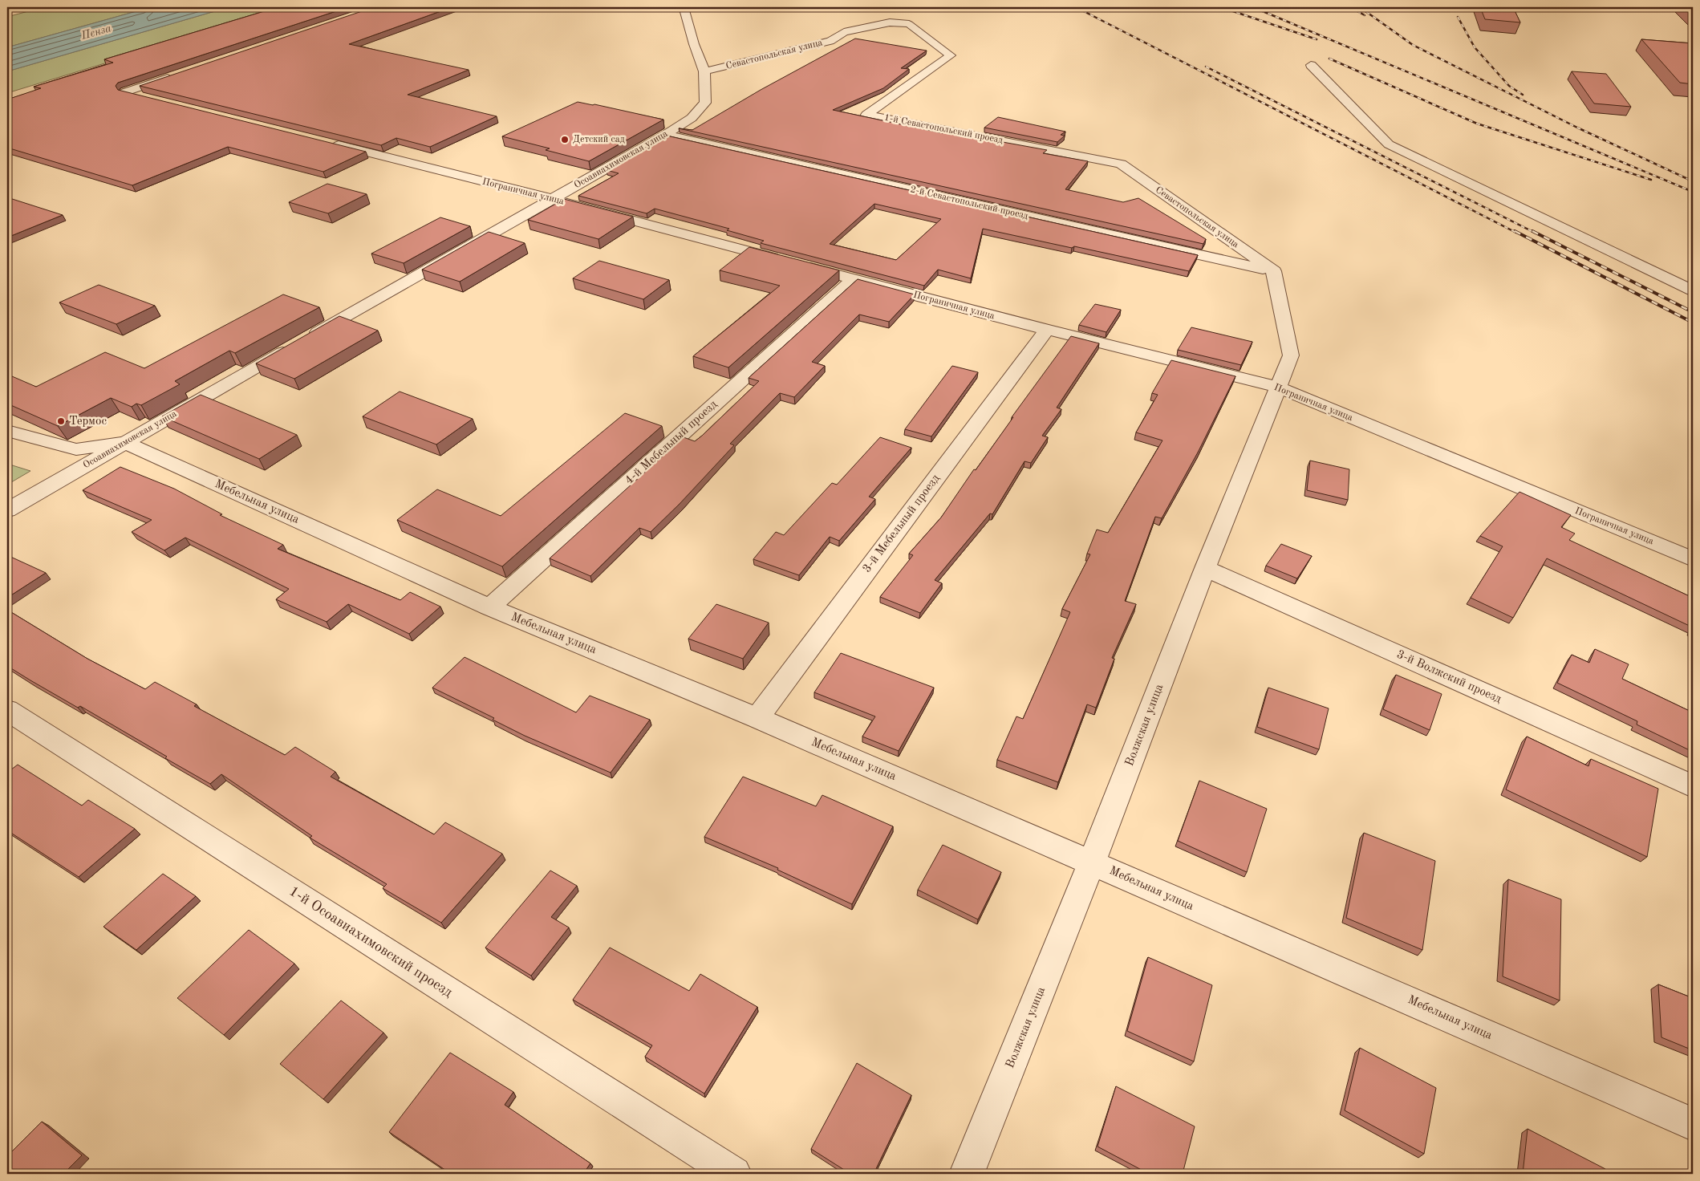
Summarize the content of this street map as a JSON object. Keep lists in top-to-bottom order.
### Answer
{
  "streets": {
    "street": [
      "Севастопольская улица",
      "1-й Севастопольский проезд",
      "Осоавиахимовская улица",
      "Пограничная улица",
      "2-й Севастопольский проезд",
      "4-й Мебельный проезд",
      "Мебельная улица",
      "3-й Мебельный проезд",
      "3-й Волжский проезд",
      "Волжская улица",
      "1-й Осоавиахимовский проезд"
    ]
  },
  "crossings": [
    ["Севастопольская улица", "1-й Севастопольский проезд"],
    ["Севастопольская улица", "Осоавиахимовская улица"],
    ["Севастопольская улица", "2-й Севастопольский проезд"],
    ["Севастопольская улица", "Волжская улица"],
    ["Осоавиахимовская улица", "Пограничная улица"],
    ["Осоавиахимовская улица", "2-й Севастопольский проезд"],
    ["Осоавиахимовская улица", "Мебельная улица"],
    ["Пограничная улица", "4-й Мебельный проезд"],
    ["Пограничная улица", "3-й Мебельный проезд"],
    ["Пограничная улица", "Волжская улица"],
    ["2-й Севастопольский проезд", "Волжская улица"],
    ["4-й Мебельный проезд", "Мебельная улица"],
    ["Мебельная улица", "3-й Мебельный проезд"],
    ["Мебельная улица", "Волжская улица"],
    ["3-й Волжский проезд", "Волжская улица"]
  ],
  "water": ["Пенза"],
  "places": ["Детский сад", "Термос"]
}
